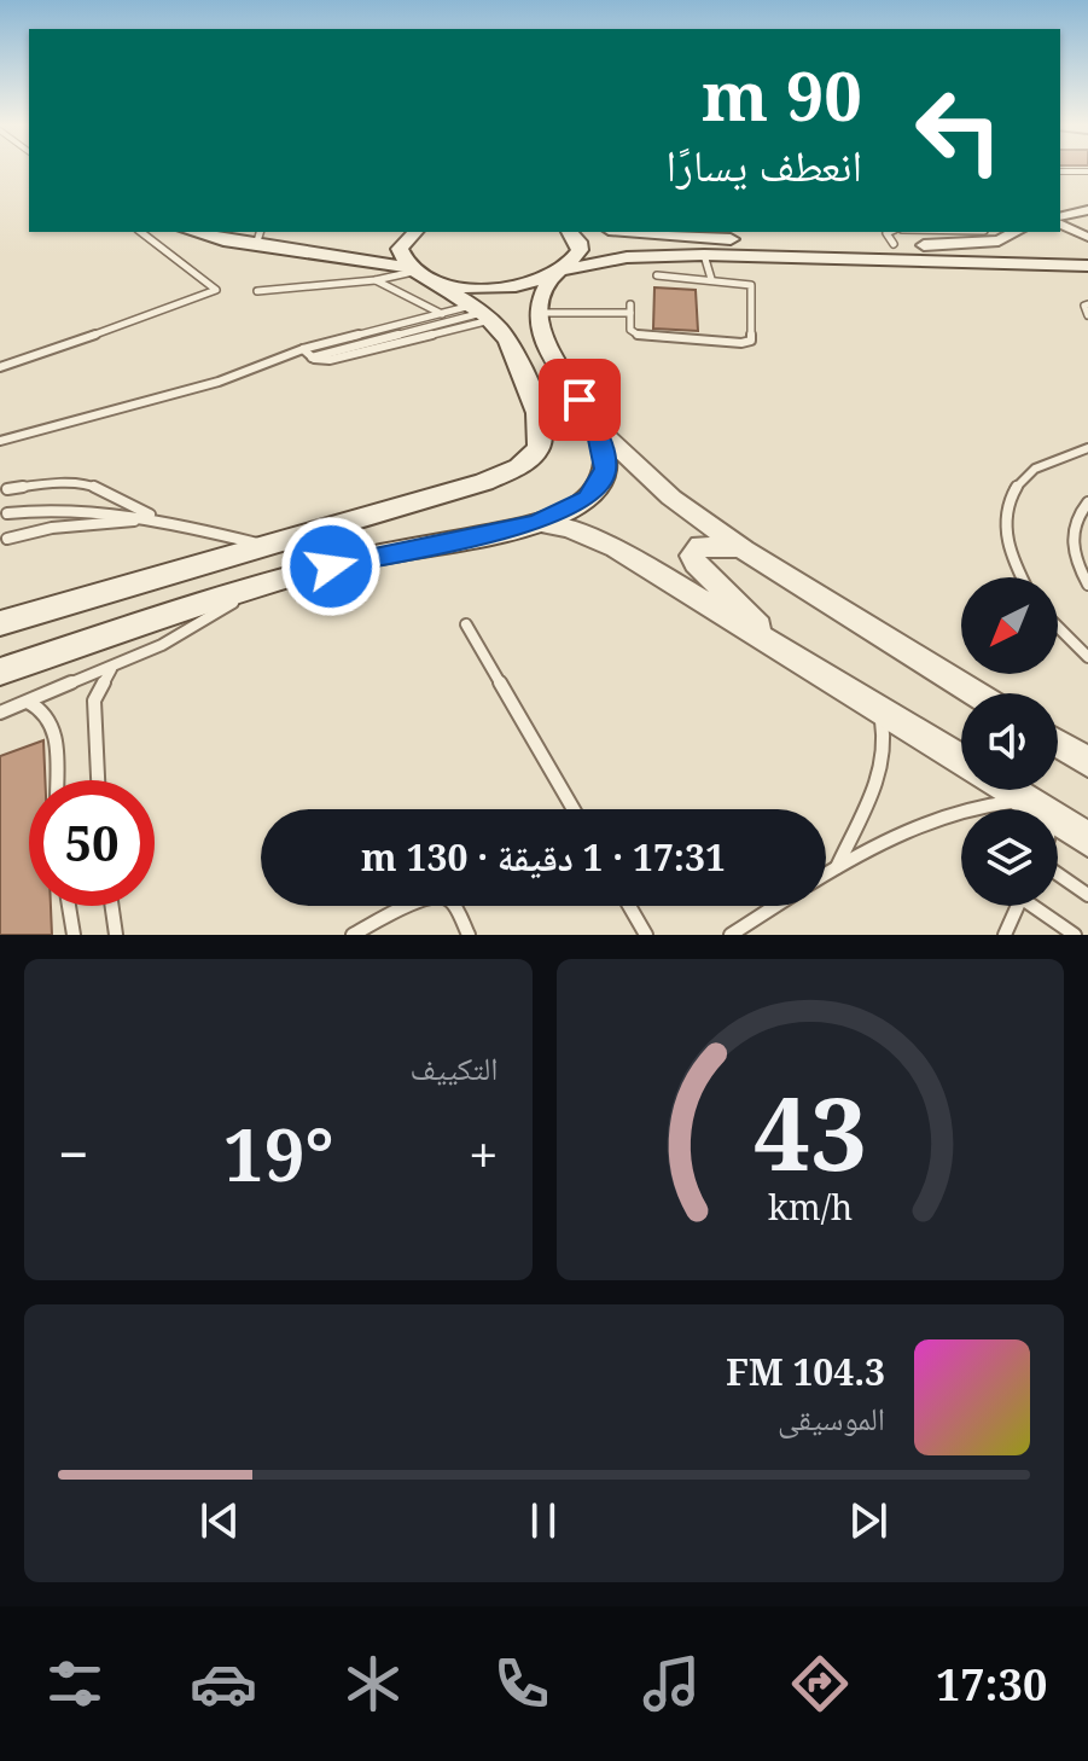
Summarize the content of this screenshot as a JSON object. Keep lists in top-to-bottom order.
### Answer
{
  "north": "bottom left",
  "page": {
    "turn": ["90 m", "انعطف يسارًا"],
    "limit": "50",
    "trip": "17:31 · 1 دقيقة · 130 m",
    "tile": "التكييف",
    "heat": ["−", "19°", "+"],
    "song": ["104.3 FM", "الموسيقى"],
    "tabs": "17:30",
    "gauge": ["43", "km/h"]
  }
}
